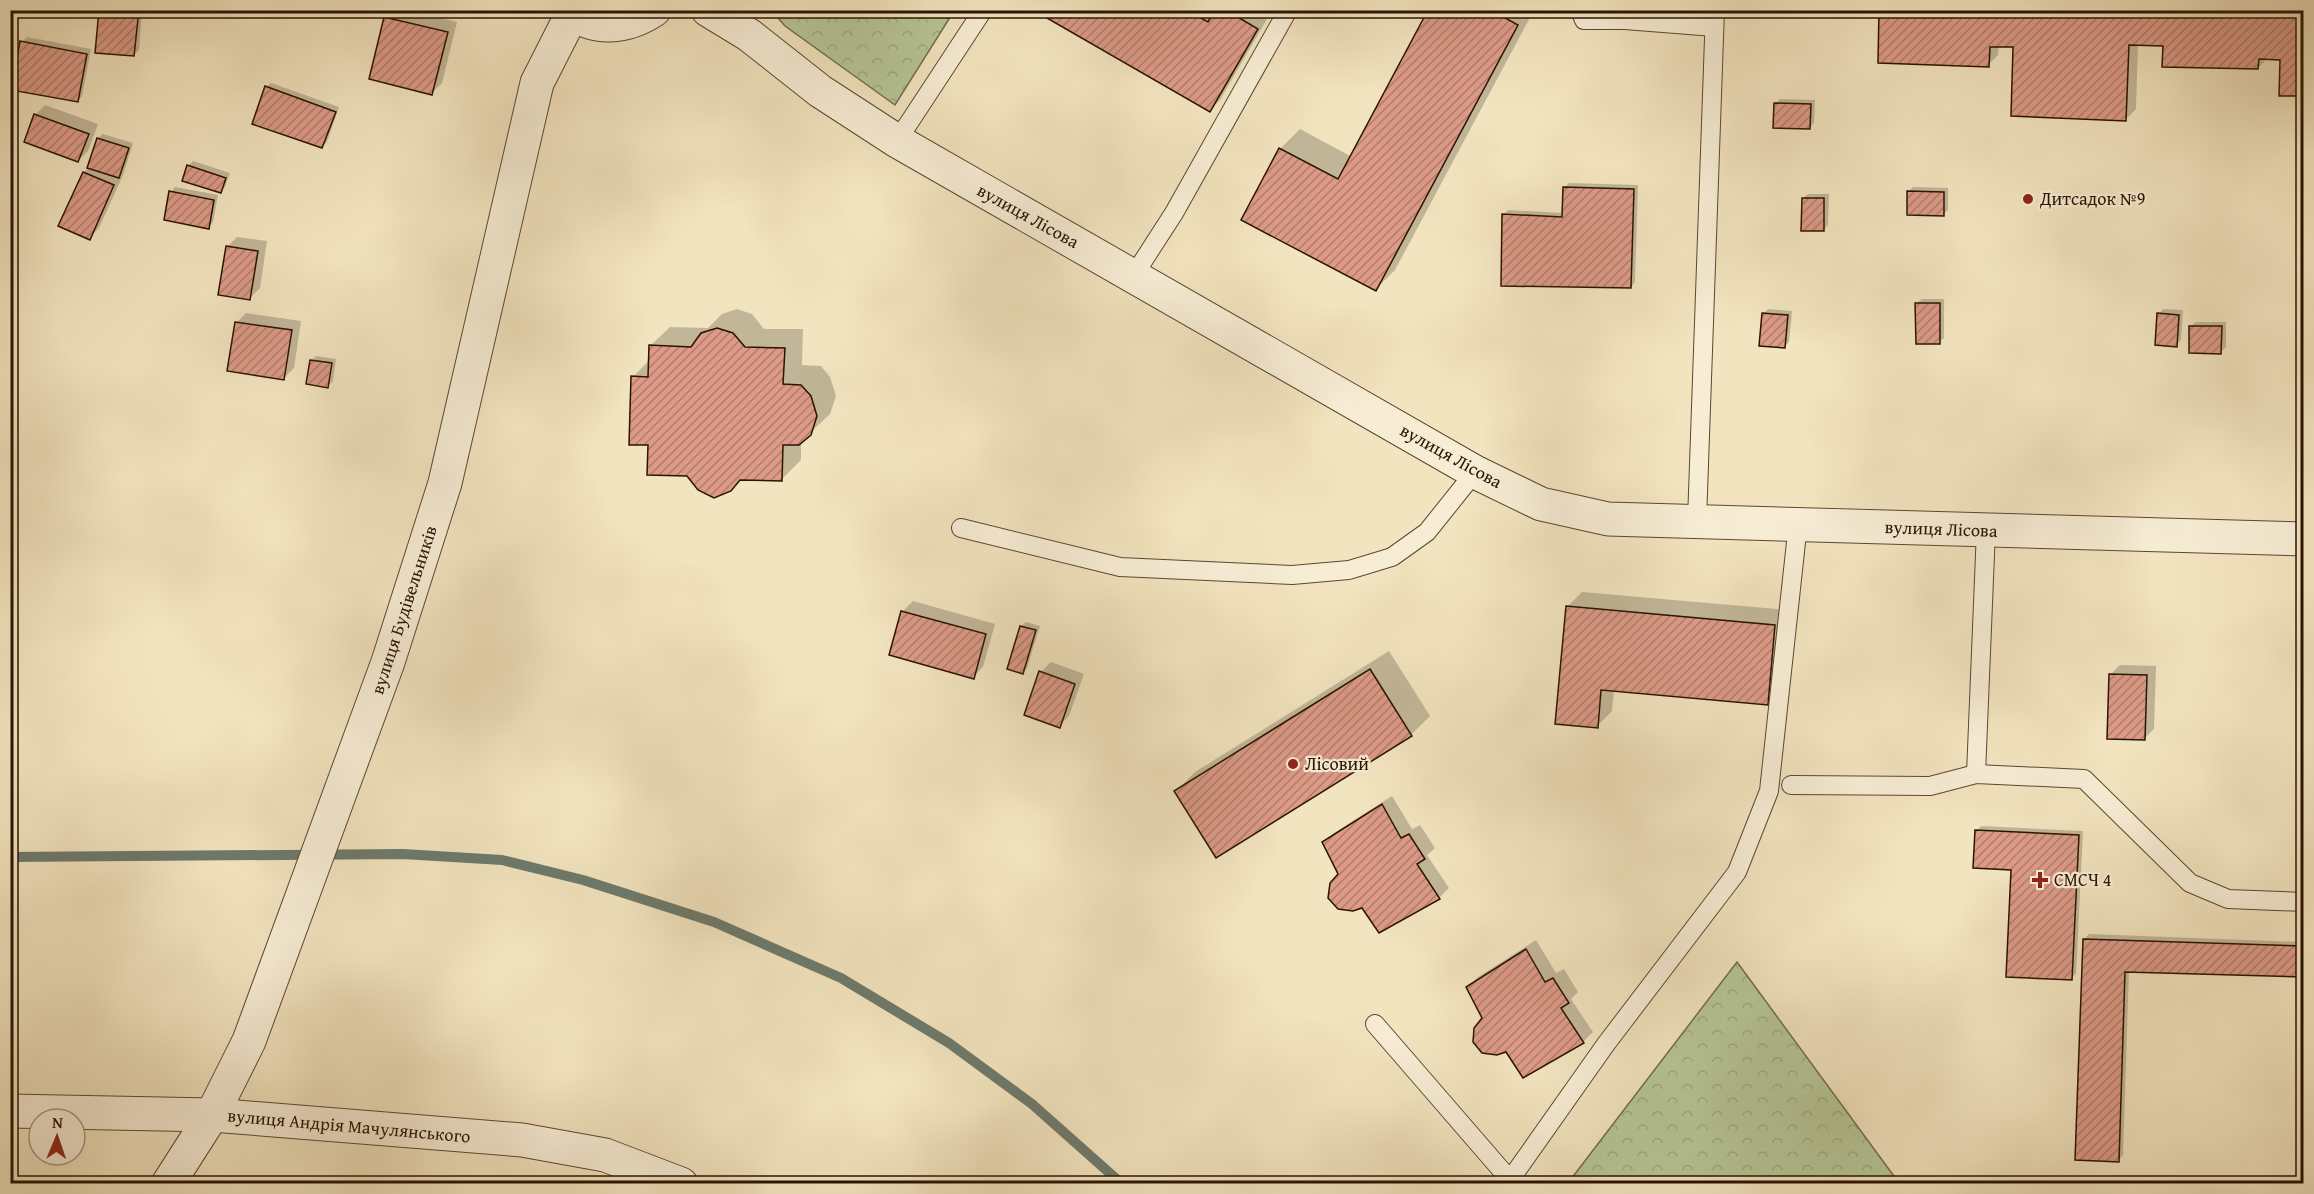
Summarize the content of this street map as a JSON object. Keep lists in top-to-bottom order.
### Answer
{
  "streets": {
    "street": ["вулиця Лісова", "вулиця Будівельників", "вулиця Андрія Мачулянського"]
  },
  "crossings": [
    ["вулиця Будівельників", "вулиця Андрія Мачулянського"]
  ],
  "places": {
    "other": ["Дитсадок №9", "Лісовий"],
    "health": ["СМСЧ 4"]
  },
  "north": "top"
}
